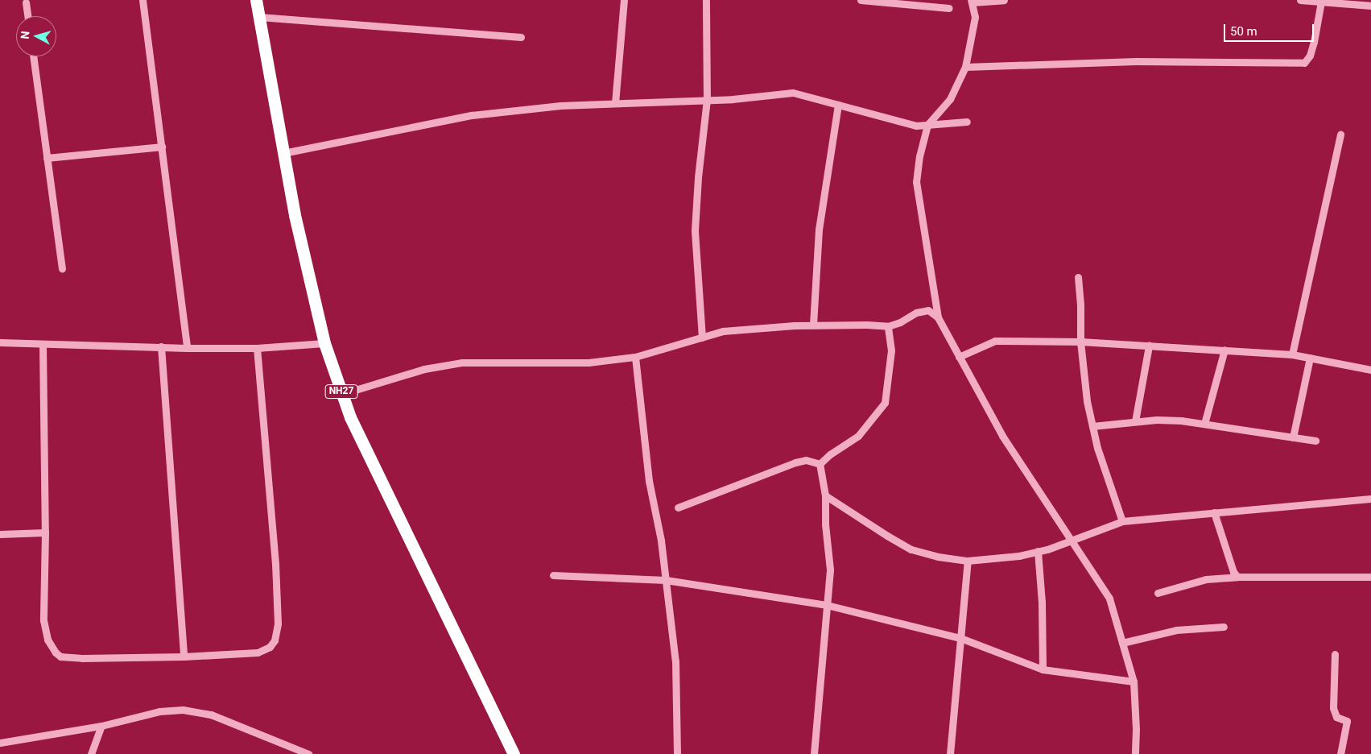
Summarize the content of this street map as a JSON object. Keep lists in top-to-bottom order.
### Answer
{
  "streets": {
    "highway": ["NH27"]
  },
  "scale_bar": "50 m",
  "north": "left"
}
